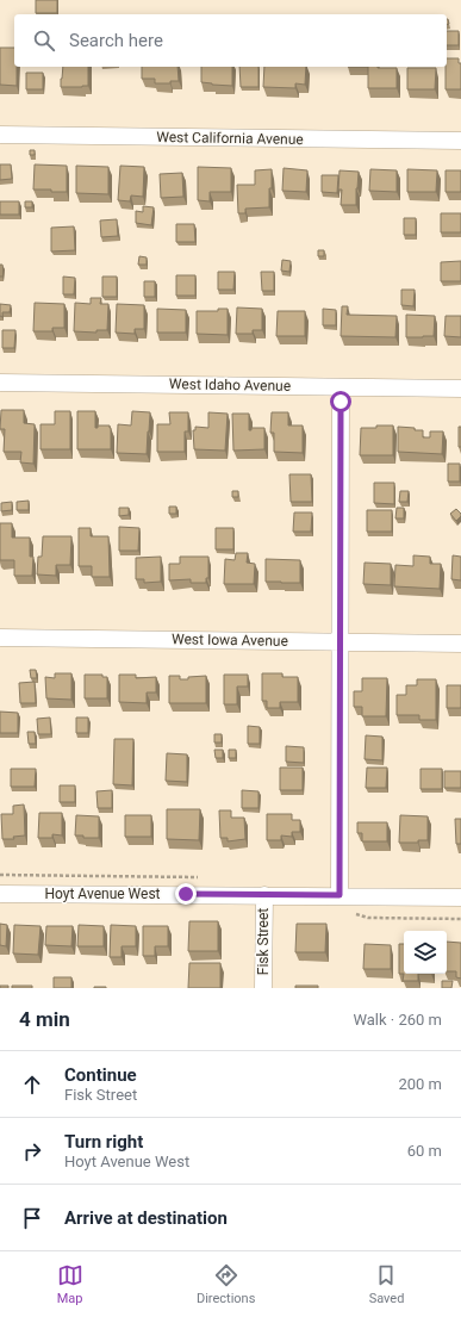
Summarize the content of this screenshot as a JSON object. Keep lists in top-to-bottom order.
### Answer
{
  "streets": {
    "street": [
      "West California Avenue",
      "West Idaho Avenue",
      "West Iowa Avenue",
      "Hoyt Avenue West",
      "Fisk Street"
    ]
  },
  "crossings": [
    ["Hoyt Avenue West", "Fisk Street"]
  ],
  "page": {
    "search": "Search here",
    "heading": ["4 min", "Walk · 260 m"],
    "list": [
      ["Continue", "Fisk Street", "200 m"],
      ["Turn right", "Hoyt Avenue West", "60 m"],
      "Arrive at destination"
    ],
    "nav": ["Map", "Directions", "Saved"]
  }
}
